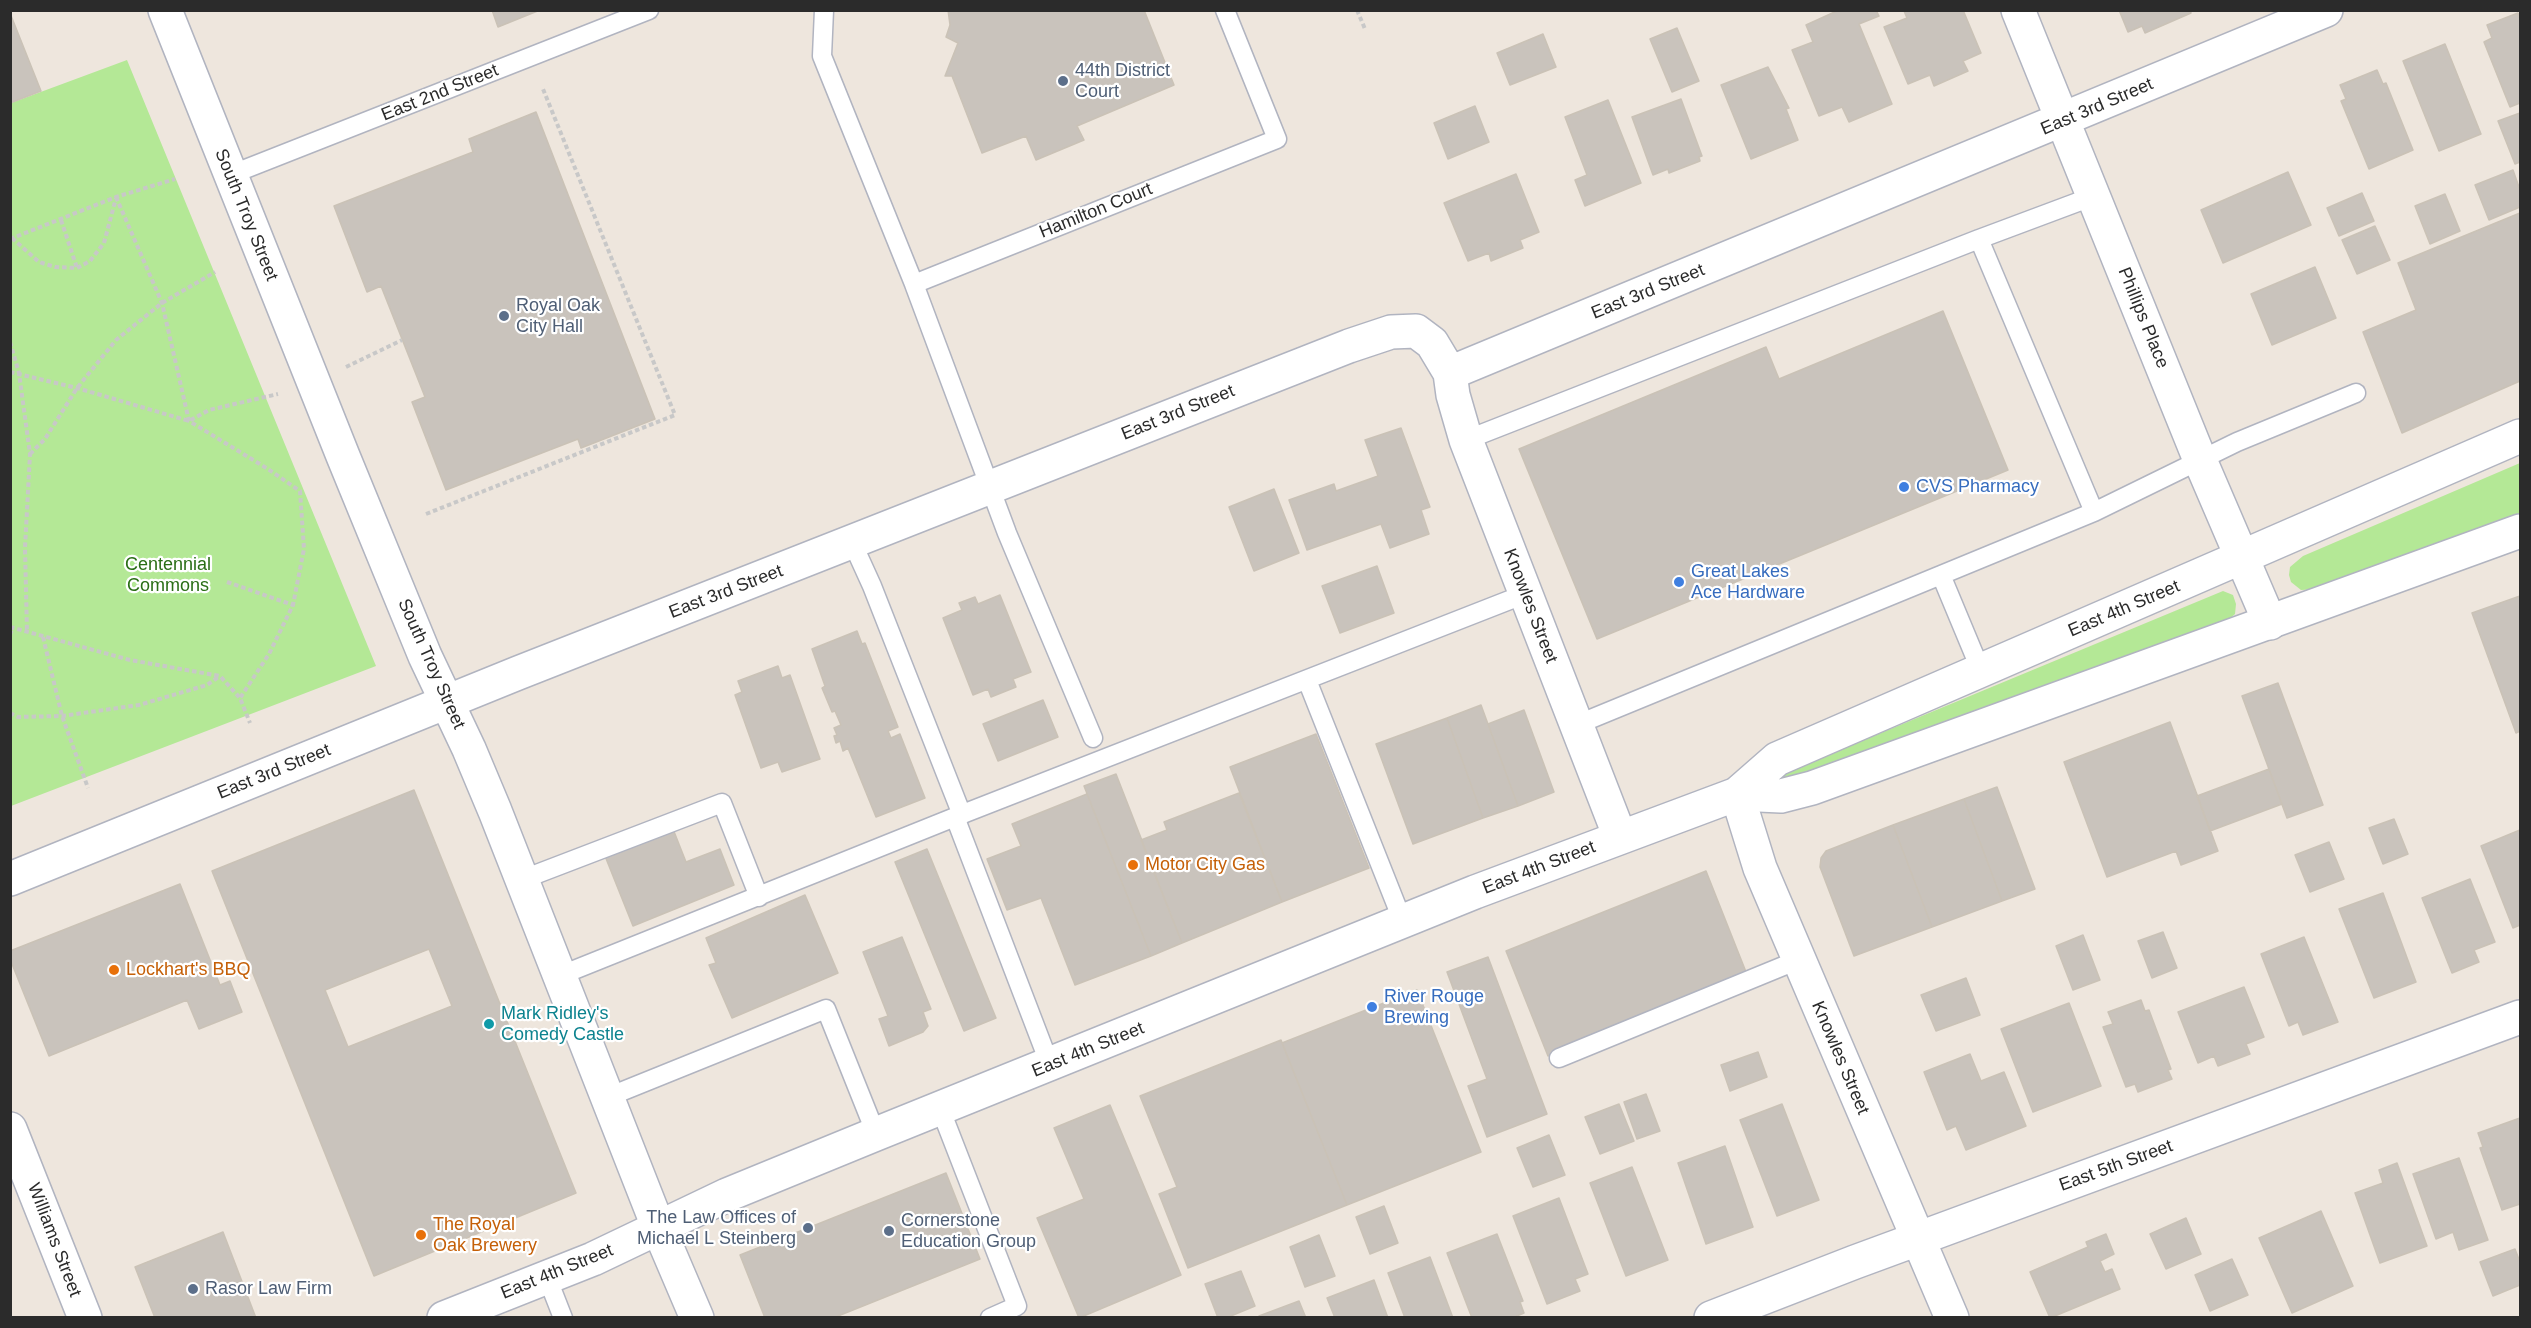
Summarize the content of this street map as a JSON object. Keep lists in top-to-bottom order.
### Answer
{
  "streets": {
    "street": [
      "East 3rd Street",
      "South Troy Street",
      "Phillips Place",
      "Knowles Street",
      "East 4th Street",
      "East 5th Street",
      "Williams Street"
    ],
    "lane": ["East 2nd Street", "Hamilton Court"]
  },
  "crossings": [
    ["East 2nd Street", "South Troy Street"],
    ["East 3rd Street", "South Troy Street"],
    ["East 3rd Street", "Phillips Place"],
    ["East 3rd Street", "Knowles Street"],
    ["South Troy Street", "East 4th Street"],
    ["Phillips Place", "East 4th Street"],
    ["Knowles Street", "East 4th Street"],
    ["Knowles Street", "East 5th Street"]
  ],
  "parks": ["Centennial Commons"],
  "places": [
    "44th District Court",
    "Royal Oak City Hall",
    "CVS Pharmacy",
    "Great Lakes Ace Hardware",
    "Motor City Gas",
    "Lockhart's BBQ",
    "River Rouge Brewing",
    "Mark Ridley's Comedy Castle",
    "The Law Offices of Michael L Steinberg",
    "Cornerstone Education Group",
    "The Royal Oak Brewery",
    "Rasor Law Firm"
  ]
}
